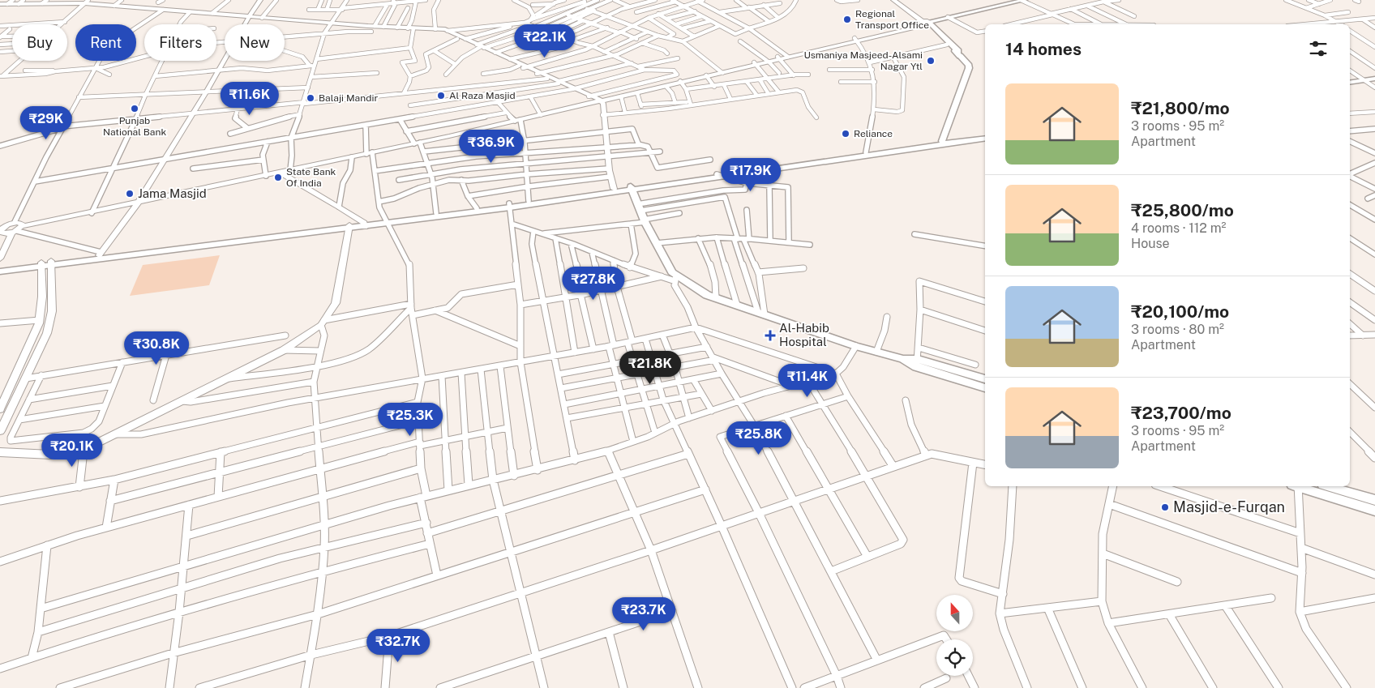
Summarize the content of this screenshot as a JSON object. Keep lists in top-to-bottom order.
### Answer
{
  "places": {
    "other": [
      "Regional Transport Office",
      "Usmaniya Masjeed-Alsami Nagar Ytl",
      "Al Raza Masjid",
      "Balaji Mandir",
      "Punjab National Bank",
      "Reliance",
      "State Bank Of India",
      "Jama Masjid",
      "Masjid-e-Furqan"
    ],
    "health": ["Al-Habib Hospital"]
  },
  "north": "top",
  "page": {
    "price": [
      "₹22.1K",
      "₹11.6K",
      "₹29K",
      "₹36.9K",
      "₹17.9K",
      "₹27.8K",
      "₹30.8K",
      "₹21.8K",
      "₹11.4K",
      "₹25.3K",
      "₹25.8K",
      "₹20.1K",
      "₹23.7K",
      "₹32.7K"
    ],
    "chip": [
      "Buy",
      "Rent",
      "Filters",
      "New"
    ],
    "heading": "14 homes",
    "list": [
      {
        "name": "₹21,800/mo",
        "note": "3 rooms · 95 m² · Apartment"
      },
      {
        "name": "₹25,800/mo",
        "note": "4 rooms · 112 m² · House"
      },
      {
        "name": "₹20,100/mo",
        "note": "3 rooms · 80 m² · Apartment"
      },
      {
        "name": "₹23,700/mo",
        "note": "3 rooms · 95 m² · Apartment"
      }
    ]
  }
}
